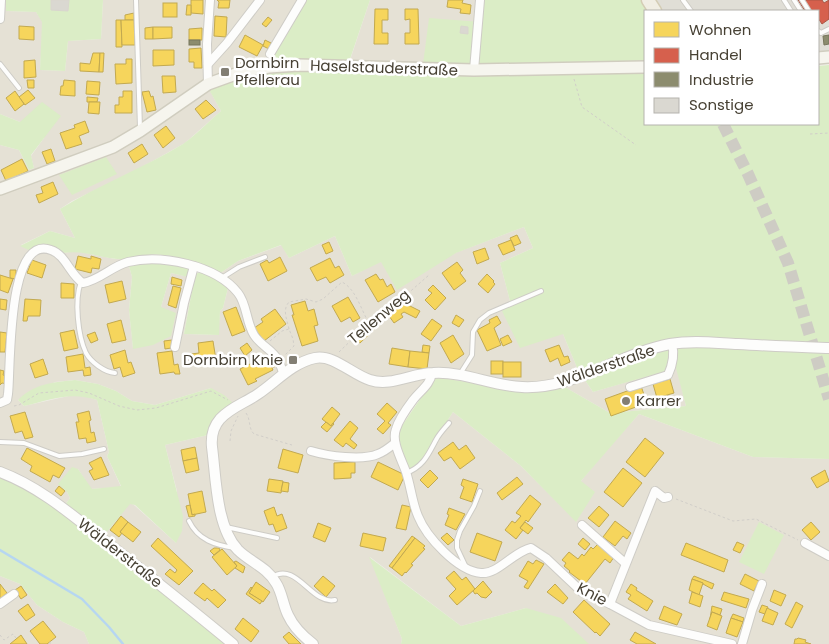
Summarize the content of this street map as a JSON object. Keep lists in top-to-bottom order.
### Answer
{
  "streets": {
    "main road": ["Haselstauderstraße"],
    "street": ["Wälderstraße", "Knie"],
    "path": ["Tellenweg"]
  },
  "crossings": [
    ["Tellenweg", "Wälderstraße"]
  ],
  "places": {
    "transit": ["Dornbirn Pfellerau", "Dornbirn Knie"],
    "other": ["Karrer"]
  },
  "legend": [
    "Wohnen",
    "Handel",
    "Industrie",
    "Sonstige"
  ]
}
